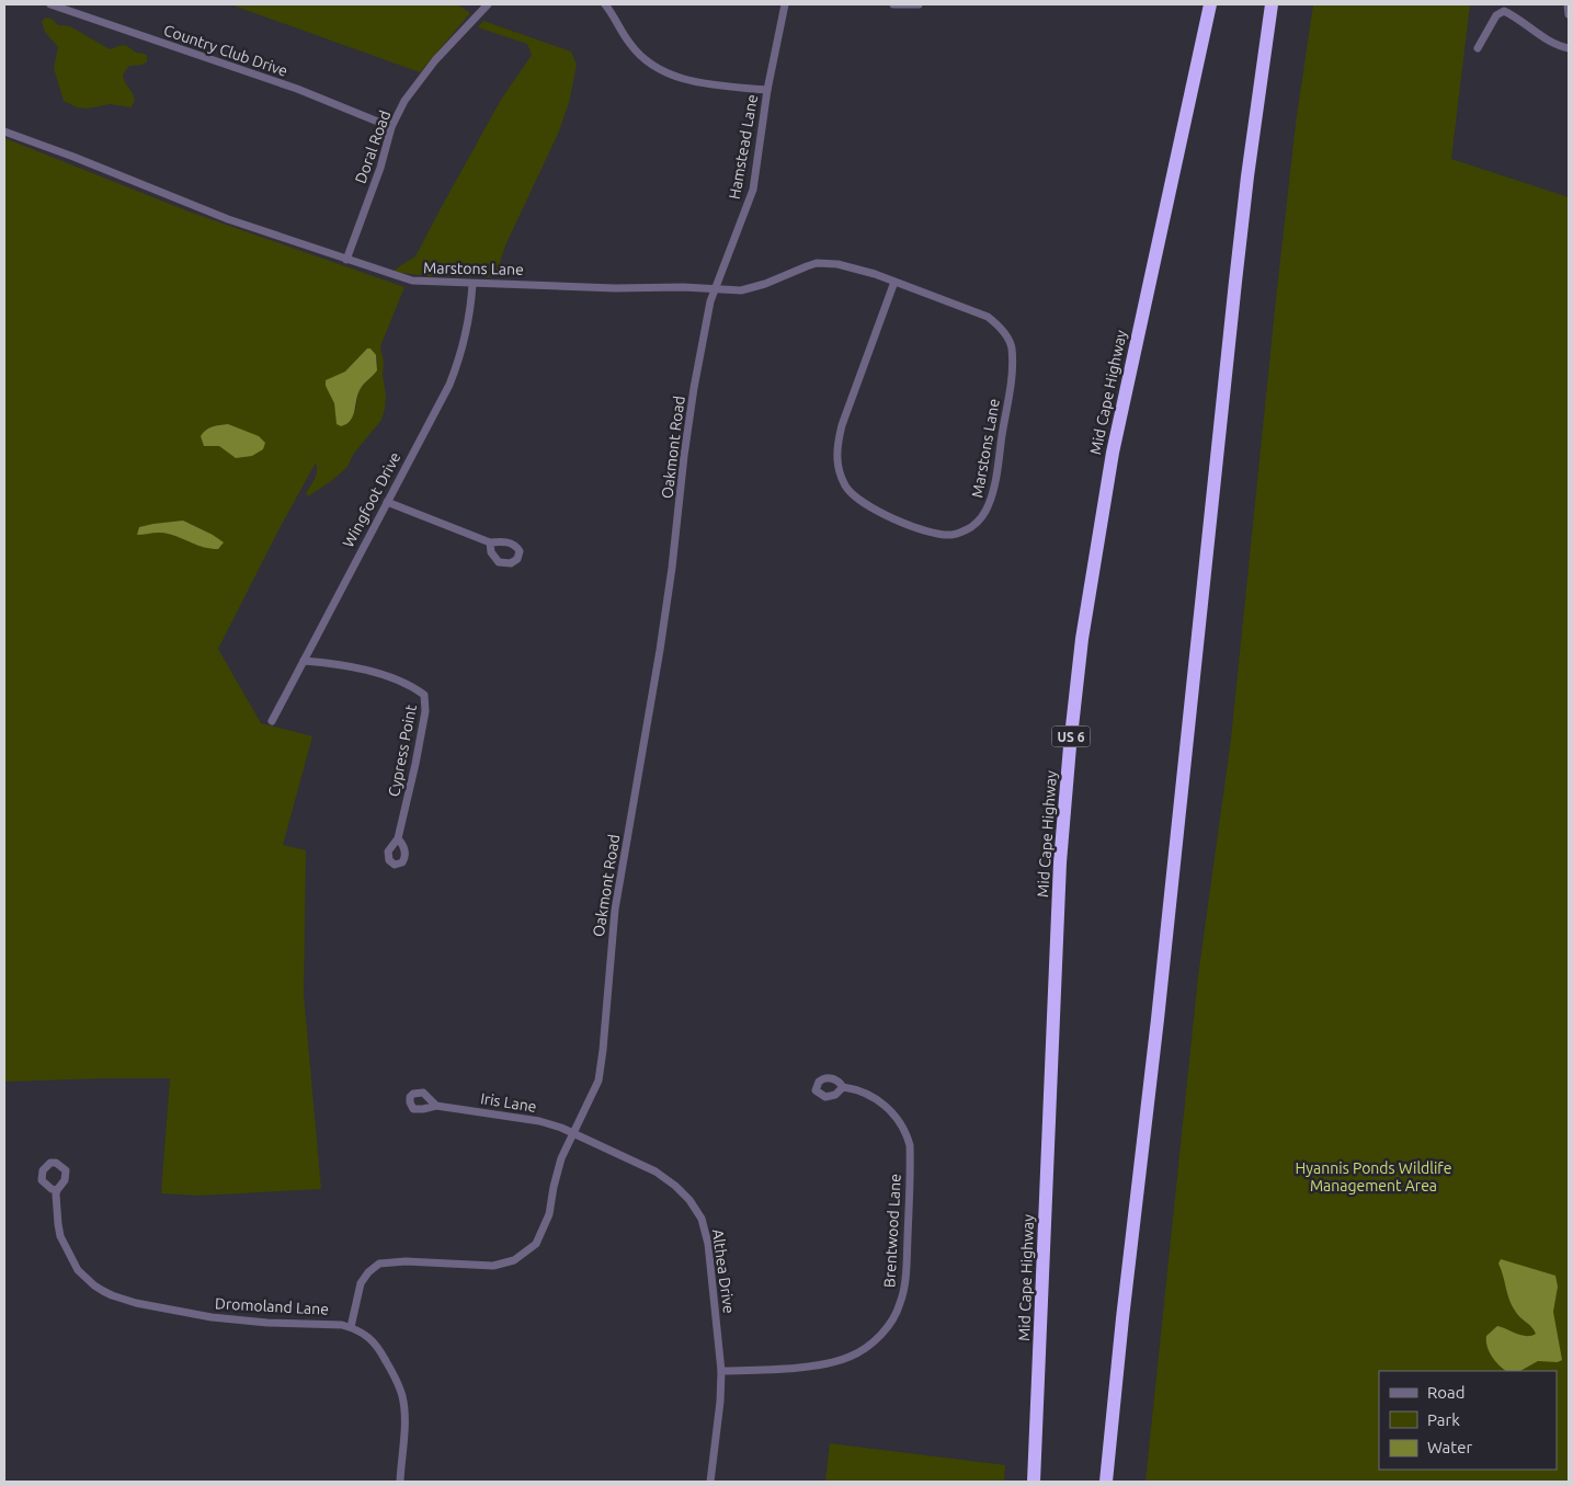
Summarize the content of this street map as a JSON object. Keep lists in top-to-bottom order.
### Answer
{
  "streets": {
    "highway": ["Mid Cape Highway", "US 6"],
    "street": [
      "Country Club Drive",
      "Doral Road",
      "Hamstead Lane",
      "Marstons Lane",
      "Oakmont Road",
      "Wingfoot Drive",
      "Cypress Point",
      "Iris Lane",
      "Brentwood Lane",
      "Althea Drive",
      "Dromoland Lane"
    ]
  },
  "crossings": [
    ["Country Club Drive", "Doral Road"],
    ["Doral Road", "Marstons Lane"],
    ["Hamstead Lane", "Marstons Lane"],
    ["Hamstead Lane", "Oakmont Road"],
    ["Marstons Lane", "Oakmont Road"],
    ["Marstons Lane", "Wingfoot Drive"],
    ["Oakmont Road", "Iris Lane"],
    ["Oakmont Road", "Althea Drive"],
    ["Oakmont Road", "Dromoland Lane"],
    ["Wingfoot Drive", "Cypress Point"],
    ["Iris Lane", "Althea Drive"],
    ["Brentwood Lane", "Althea Drive"]
  ],
  "parks": ["Hyannis Ponds Wildlife Management Area"],
  "legend": ["Road", "Park", "Water"]
}
